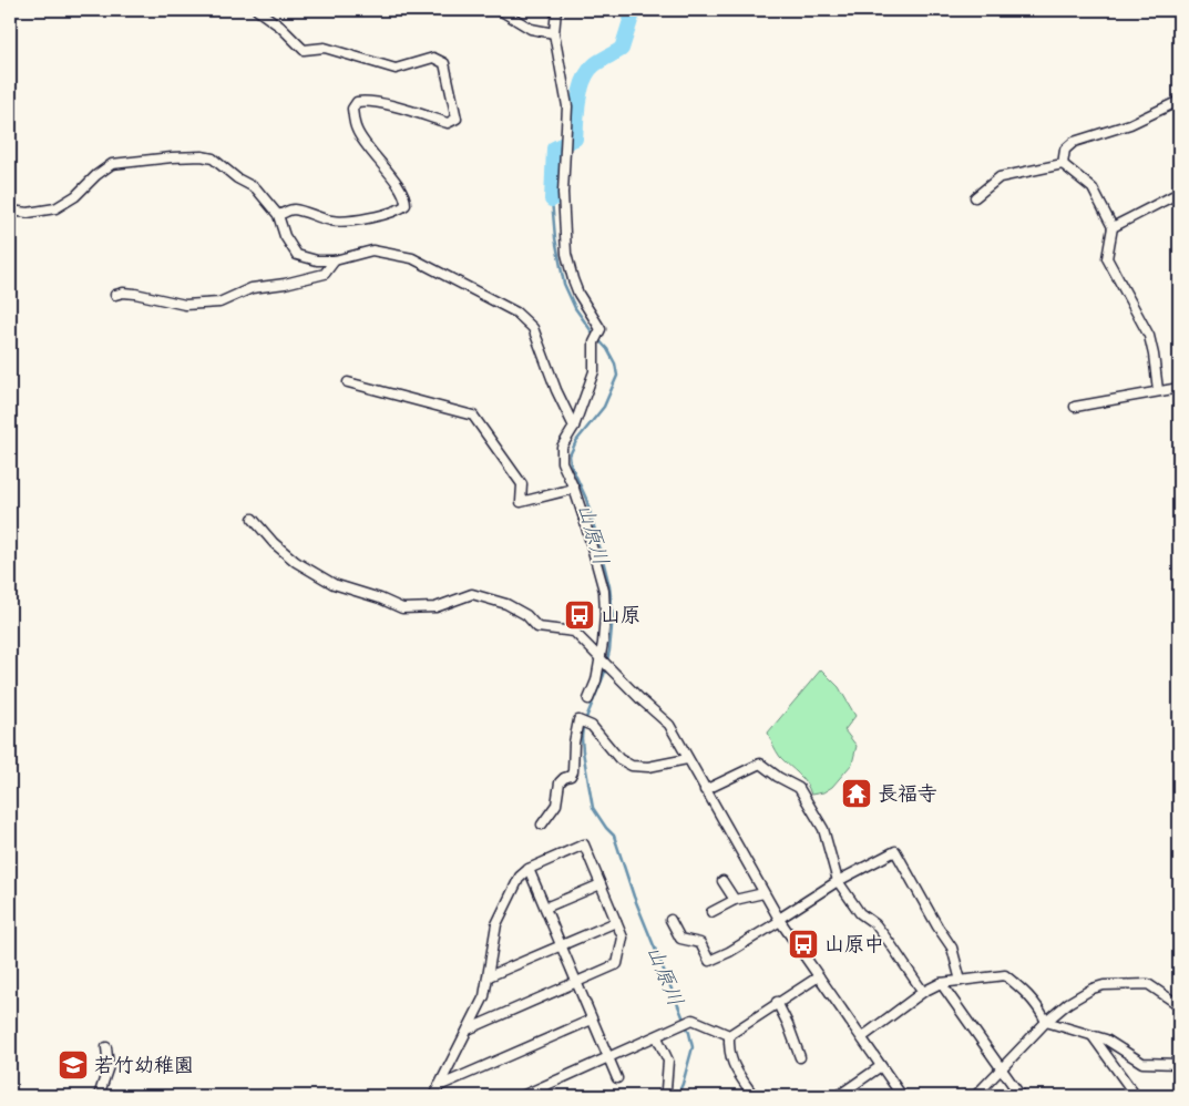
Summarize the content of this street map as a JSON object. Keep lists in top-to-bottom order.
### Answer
{
  "water": ["山原川"],
  "places": {
    "bus stop": ["山原", "山原中"],
    "temple": ["長福寺"],
    "school or university": ["若竹幼稚園"]
  }
}
